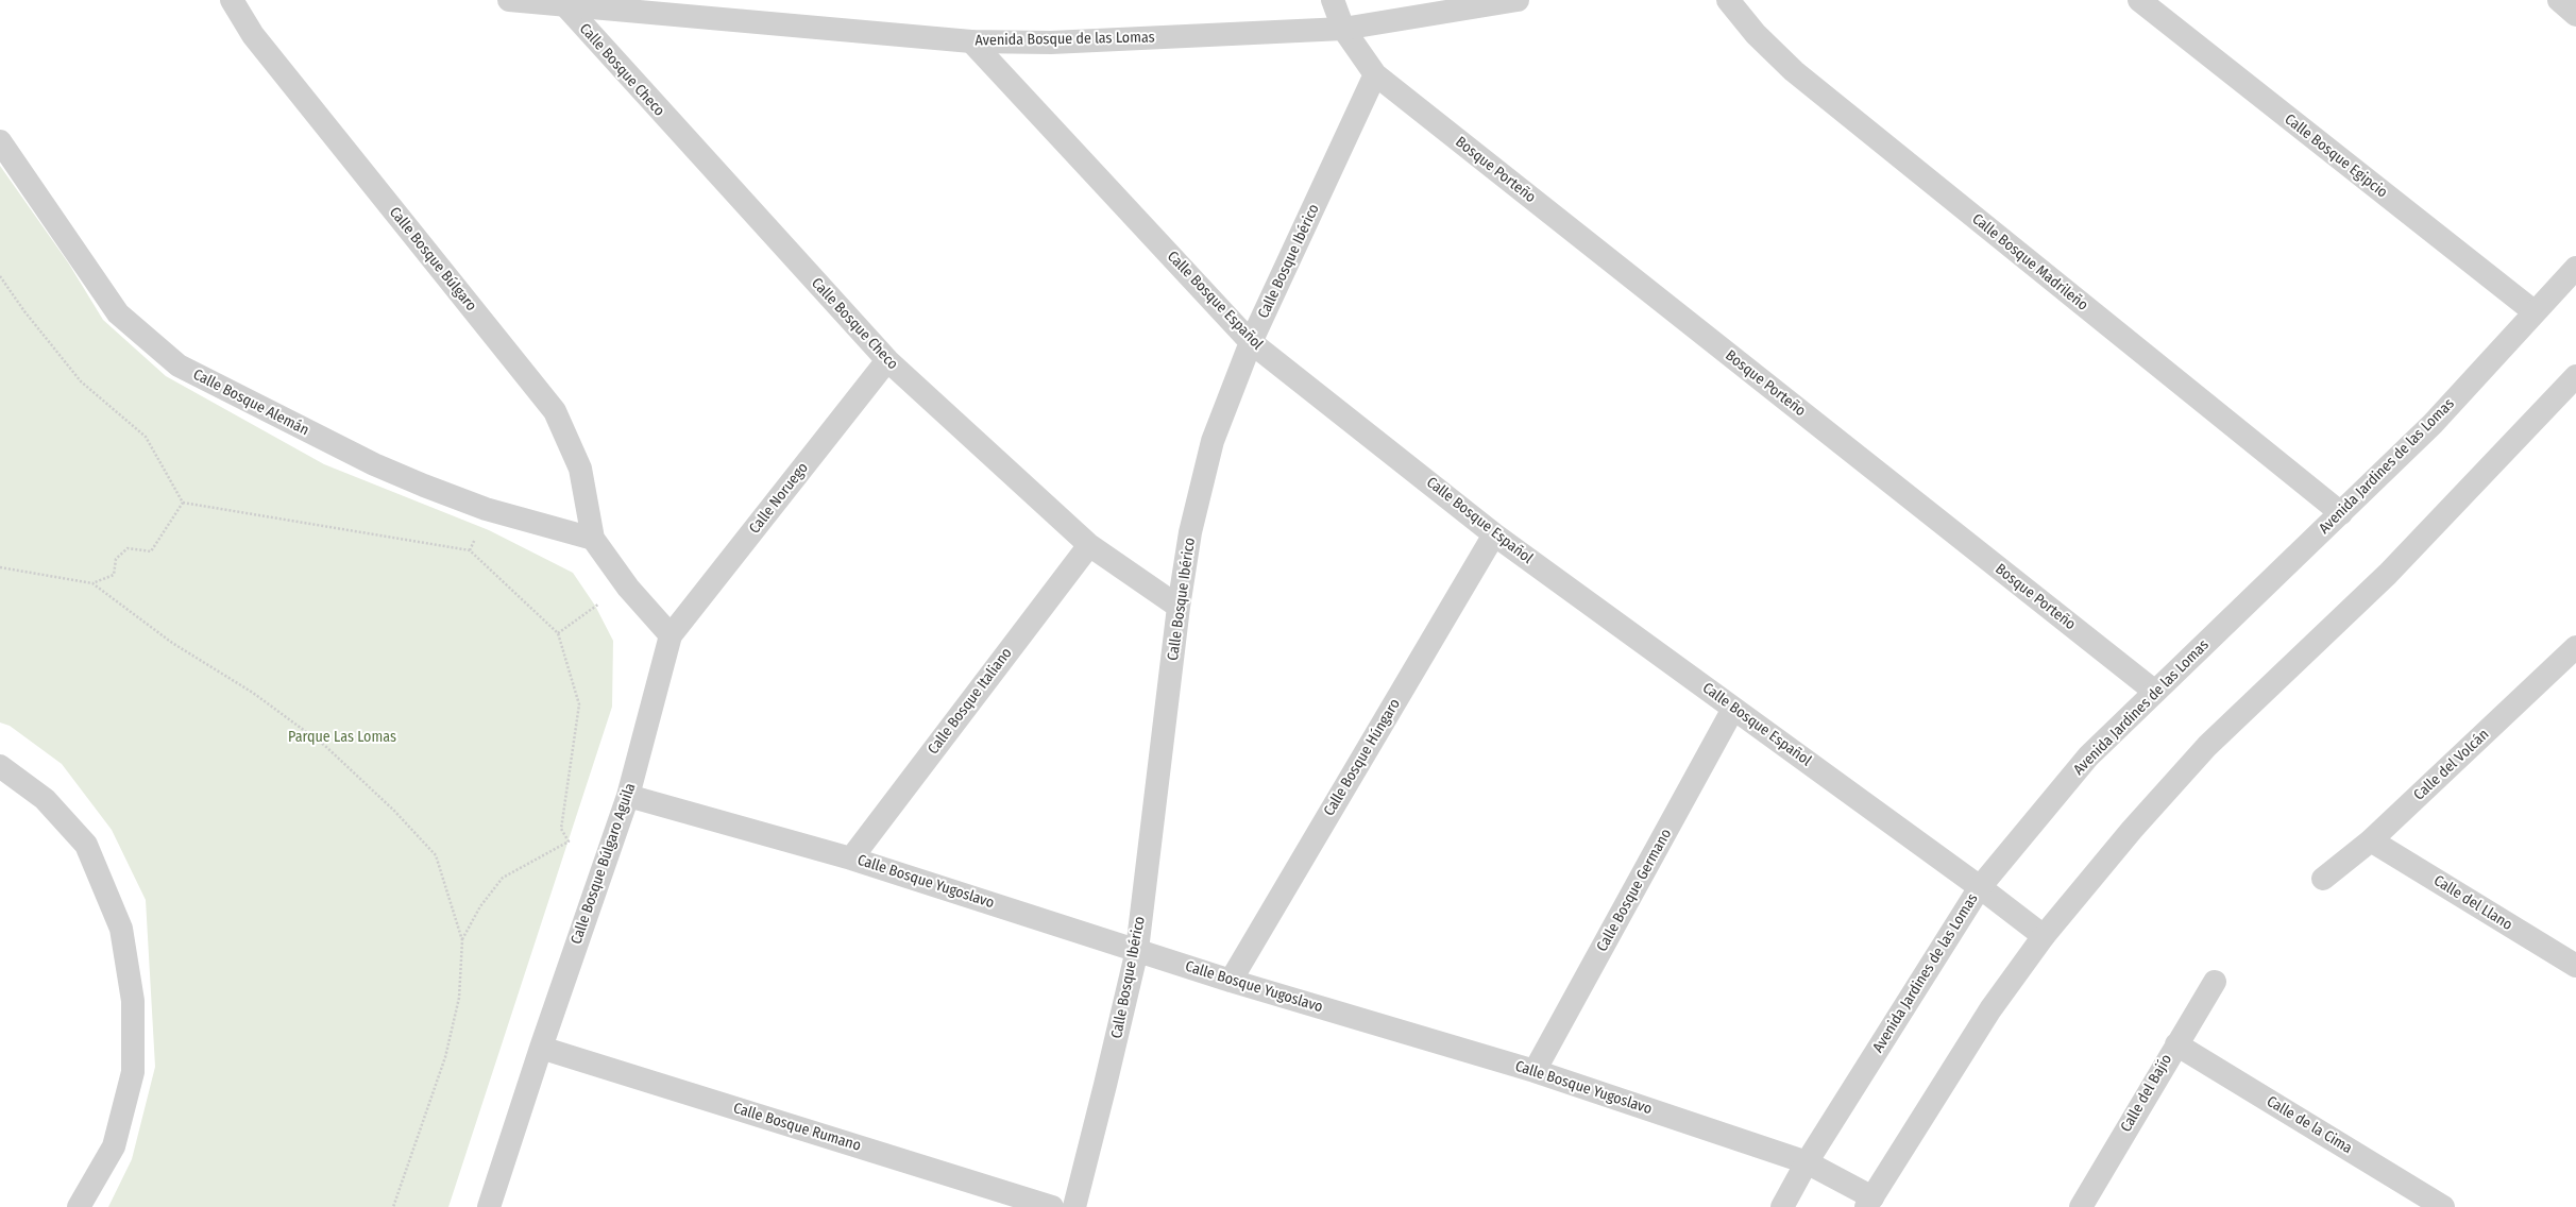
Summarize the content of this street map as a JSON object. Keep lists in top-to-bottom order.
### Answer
{
  "streets": {
    "street": [
      "Avenida Bosque de las Lomas",
      "Calle Bosque Checo",
      "Calle Bosque Egipcio",
      "Bosque Porteño",
      "Calle Bosque Búlgaro",
      "Calle Bosque Ibérico",
      "Calle Bosque Madrileño",
      "Calle Bosque Español",
      "Calle Bosque Alemán",
      "Avenida Jardines de las Lomas",
      "Calle Noruego",
      "Calle Bosque Italiano",
      "Calle Bosque Húngaro",
      "Calle del Volcán",
      "Calle Bosque Búlgaro Aguila",
      "Calle Bosque Yugoslavo",
      "Calle Bosque Germano",
      "Calle del Llano",
      "Calle del Bajío",
      "Calle de la Cima",
      "Calle Bosque Rumano"
    ]
  },
  "crossings": [
    ["Avenida Bosque de las Lomas", "Calle Bosque Checo"],
    ["Avenida Bosque de las Lomas", "Calle Bosque Español"],
    ["Calle Bosque Checo", "Calle Bosque Ibérico"],
    ["Calle Bosque Checo", "Calle Noruego"],
    ["Calle Bosque Checo", "Calle Bosque Italiano"],
    ["Calle Bosque Egipcio", "Avenida Jardines de las Lomas"],
    ["Bosque Porteño", "Calle Bosque Ibérico"],
    ["Bosque Porteño", "Avenida Jardines de las Lomas"],
    ["Calle Bosque Búlgaro", "Calle Bosque Alemán"],
    ["Calle Bosque Ibérico", "Calle Bosque Español"],
    ["Calle Bosque Ibérico", "Calle Bosque Yugoslavo"],
    ["Calle Bosque Madrileño", "Avenida Jardines de las Lomas"],
    ["Calle Bosque Español", "Avenida Jardines de las Lomas"],
    ["Calle Bosque Español", "Calle Bosque Húngaro"],
    ["Calle Bosque Español", "Calle Bosque Germano"],
    ["Avenida Jardines de las Lomas", "Calle Bosque Yugoslavo"],
    ["Calle Noruego", "Calle Bosque Búlgaro Aguila"],
    ["Calle Bosque Italiano", "Calle Bosque Yugoslavo"],
    ["Calle Bosque Húngaro", "Calle Bosque Yugoslavo"],
    ["Calle del Volcán", "Calle del Llano"],
    ["Calle Bosque Búlgaro Aguila", "Calle Bosque Yugoslavo"],
    ["Calle Bosque Búlgaro Aguila", "Calle Bosque Rumano"],
    ["Calle Bosque Yugoslavo", "Calle Bosque Germano"],
    ["Calle del Bajío", "Calle de la Cima"]
  ],
  "parks": ["Parque Las Lomas"]
}
